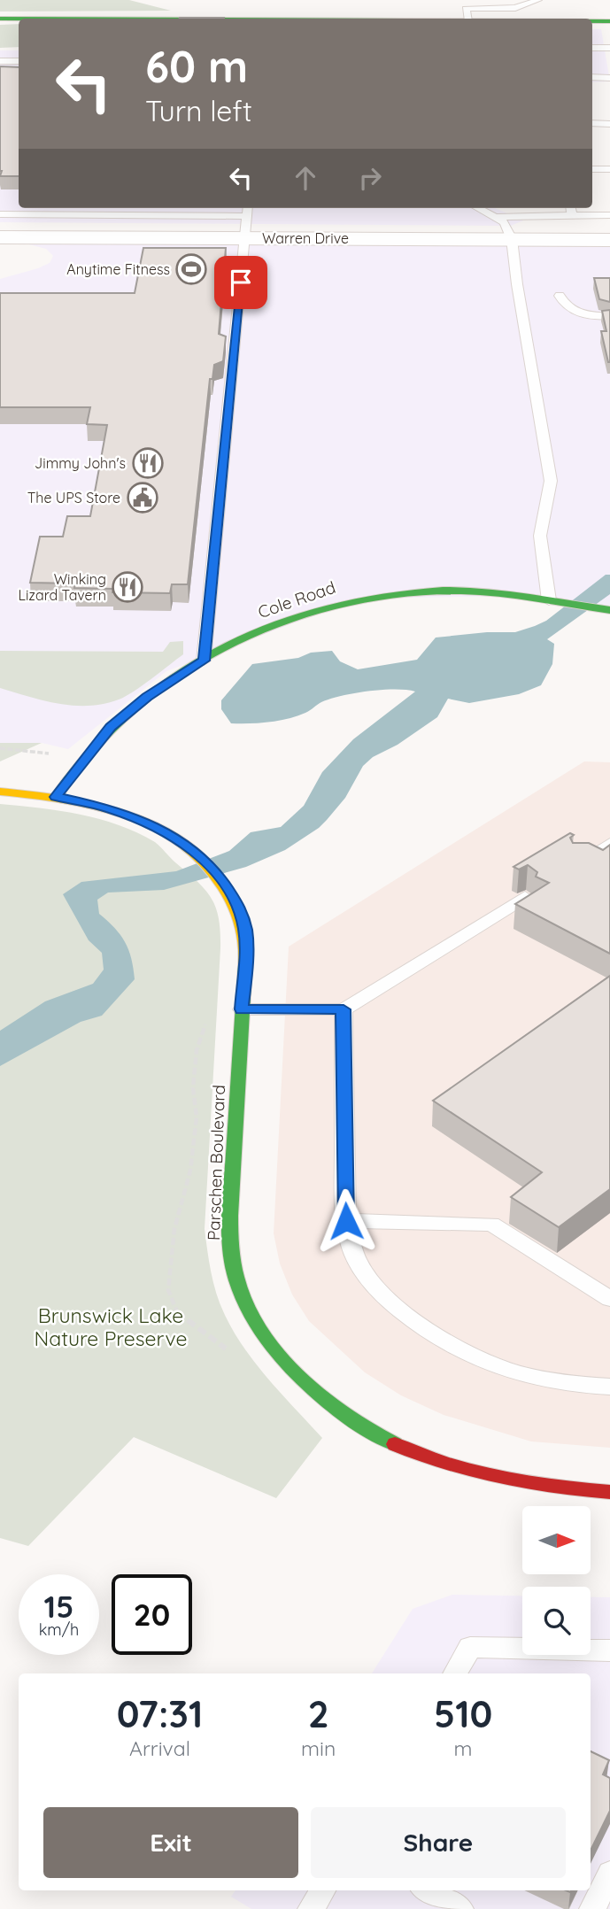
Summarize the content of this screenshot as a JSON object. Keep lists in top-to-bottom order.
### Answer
{
  "streets": {
    "street": ["Warren Drive", "Cole Road", "Parschen Boulevard"]
  },
  "crossings": [
    ["Cole Road", "Parschen Boulevard"]
  ],
  "parks": ["Brunswick Lake Nature Preserve"],
  "places": {
    "sports": ["Anytime Fitness"],
    "restaurant": ["Jimmy John's", "Winking Lizard Tavern"],
    "public building": ["The UPS Store"]
  },
  "north": "right",
  "page": {
    "turn": ["60 m", "Turn left"],
    "speed": "15 km/h",
    "limit": "20",
    "eta": [
      "07:31",
      "Arrival",
      "2",
      "min",
      "510",
      "m"
    ],
    "buttons": ["Exit", "Share"]
  }
}
